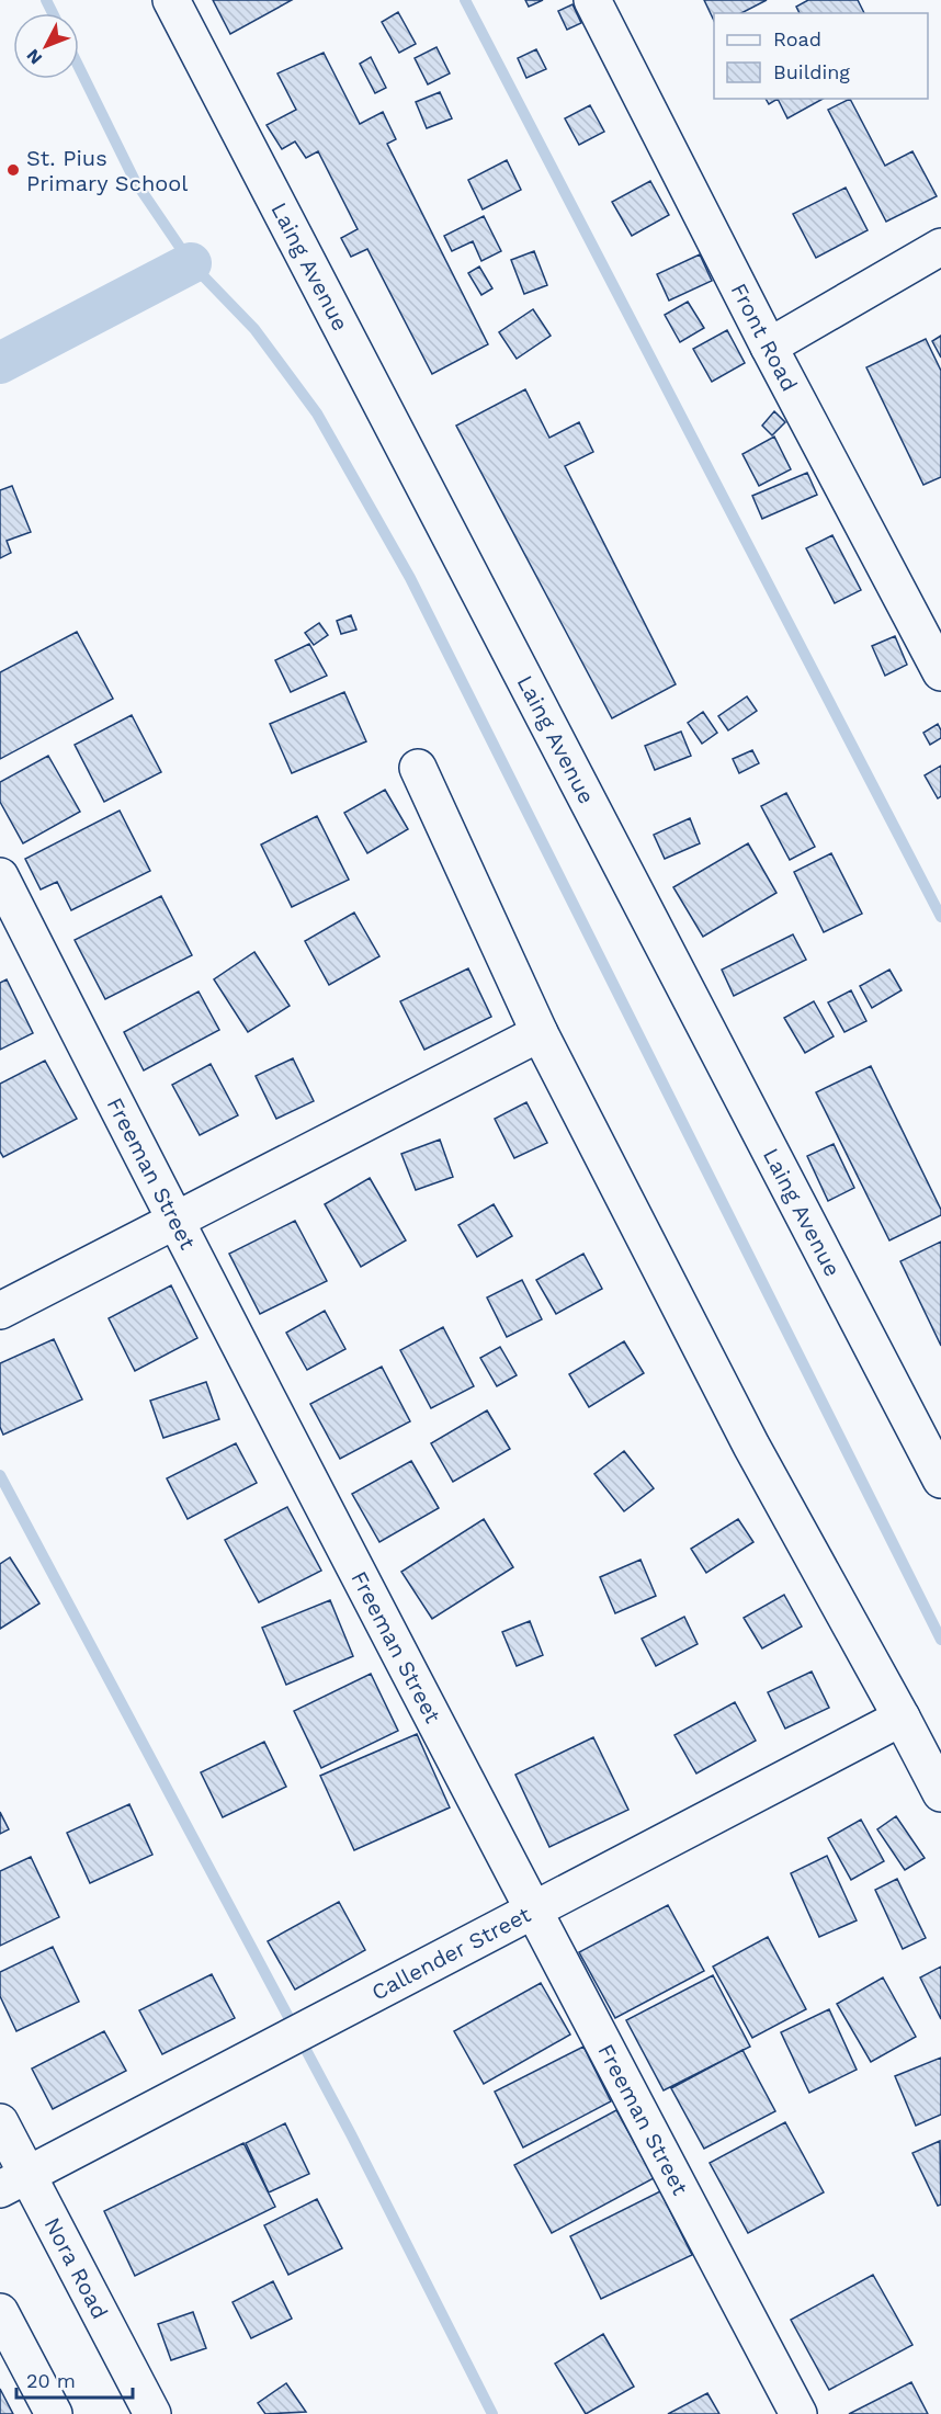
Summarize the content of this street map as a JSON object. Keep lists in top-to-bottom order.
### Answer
{
  "streets": {
    "street": [
      "Laing Avenue",
      "Front Road",
      "Freeman Street",
      "Callender Street",
      "Nora Road"
    ]
  },
  "crossings": [
    ["Freeman Street", "Callender Street"],
    ["Callender Street", "Nora Road"]
  ],
  "places": ["St. Pius Primary School"],
  "legend": ["Road", "Building"],
  "scale_bar": "20 m",
  "north": "bottom left"
}
